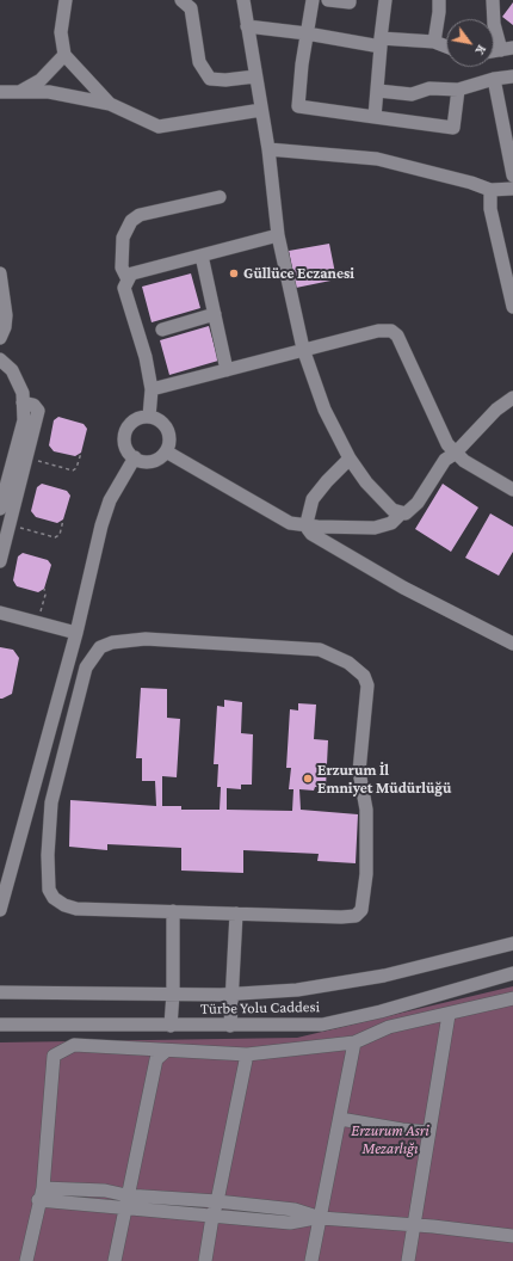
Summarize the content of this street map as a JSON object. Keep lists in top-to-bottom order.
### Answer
{
  "streets": {
    "street": ["Türbe Yolu Caddesi"]
  },
  "parks": ["Erzurum Asri Mezarlığı"],
  "places": ["Güllüce Eczanesi", "Erzurum İl Emniyet Müdürlüğü"],
  "north": "bottom right"
}
